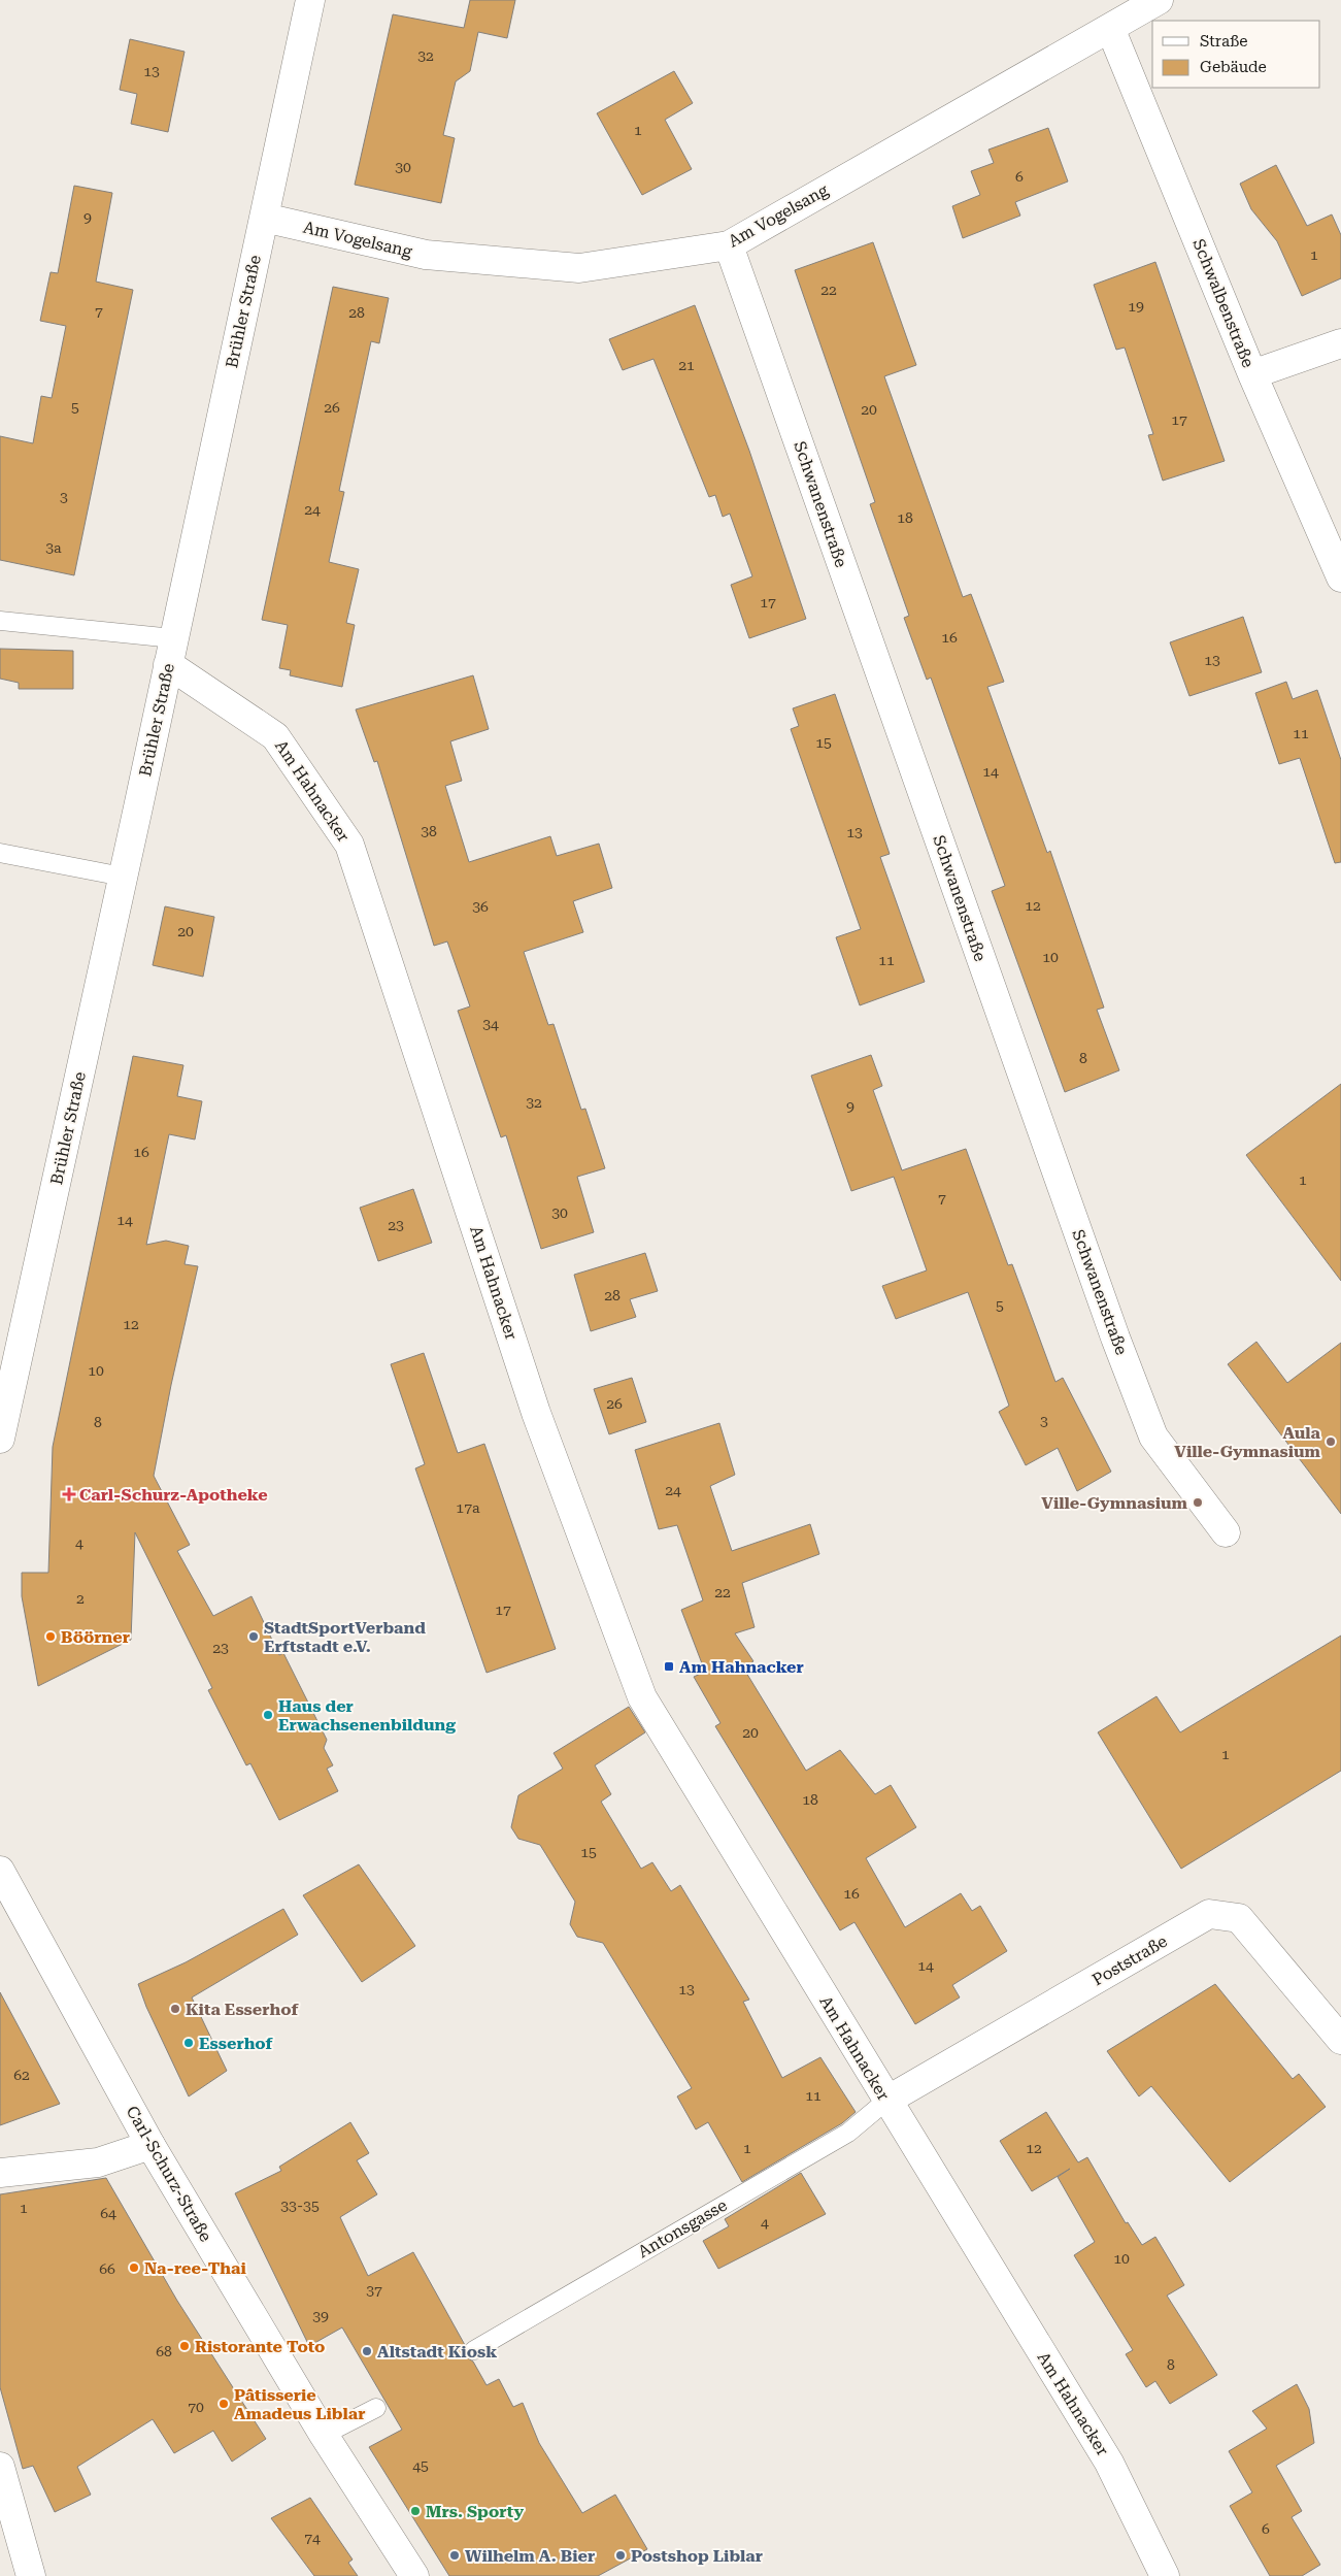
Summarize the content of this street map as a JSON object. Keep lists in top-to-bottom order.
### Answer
{
  "streets": {
    "street": [
      "Am Vogelsang",
      "Schwalbenstraße",
      "Brühler Straße",
      "Schwanenstraße",
      "Am Hahnacker",
      "Poststraße",
      "Carl-Schurz-Straße"
    ],
    "lane": ["Antonsgasse"]
  },
  "crossings": [
    ["Am Vogelsang", "Schwalbenstraße"],
    ["Am Vogelsang", "Brühler Straße"],
    ["Am Vogelsang", "Schwanenstraße"],
    ["Brühler Straße", "Am Hahnacker"],
    ["Am Hahnacker", "Poststraße"],
    ["Am Hahnacker", "Antonsgasse"],
    ["Poststraße", "Antonsgasse"]
  ],
  "places": {
    "other": [
      "Aula Ville-Gymnasium",
      "Ville-Gymnasium",
      "Böörner",
      "StadtSportVerband Erftstadt e.V.",
      "Haus der Erwachsenenbildung",
      "Kita Esserhof",
      "Esserhof",
      "Na-ree-Thai",
      "Ristorante Toto",
      "Altstadt Kiosk",
      "Pâtisserie Amadeus Liblar",
      "Mrs. Sporty",
      "Wilhelm A. Bier",
      "Postshop Liblar"
    ],
    "health": ["Carl-Schurz-Apotheke"],
    "transit": ["Am Hahnacker"]
  },
  "house_numbers": [
    "32",
    "13",
    "1",
    "30",
    "6",
    "9",
    "1",
    "22",
    "19",
    "7",
    "28",
    "21",
    "5",
    "26",
    "20",
    "17",
    "3",
    "24",
    "18",
    "3a",
    "17",
    "16",
    "13",
    "11",
    "15",
    "14",
    "38",
    "13",
    "12",
    "36",
    "20",
    "10",
    "11",
    "34",
    "8",
    "32",
    "9",
    "16",
    "1",
    "7",
    "30",
    "14",
    "23",
    "28",
    "5",
    "12",
    "10",
    "26",
    "3",
    "8",
    "24",
    "17a",
    "4",
    "22",
    "2",
    "17",
    "23",
    "20",
    "1",
    "18",
    "15",
    "16",
    "14",
    "13",
    "62",
    "11",
    "1",
    "12",
    "33-35",
    "1",
    "64",
    "4",
    "10",
    "66",
    "37",
    "39",
    "68",
    "8",
    "70",
    "45",
    "6",
    "74"
  ],
  "legend": ["Straße", "Gebäude"]
}
